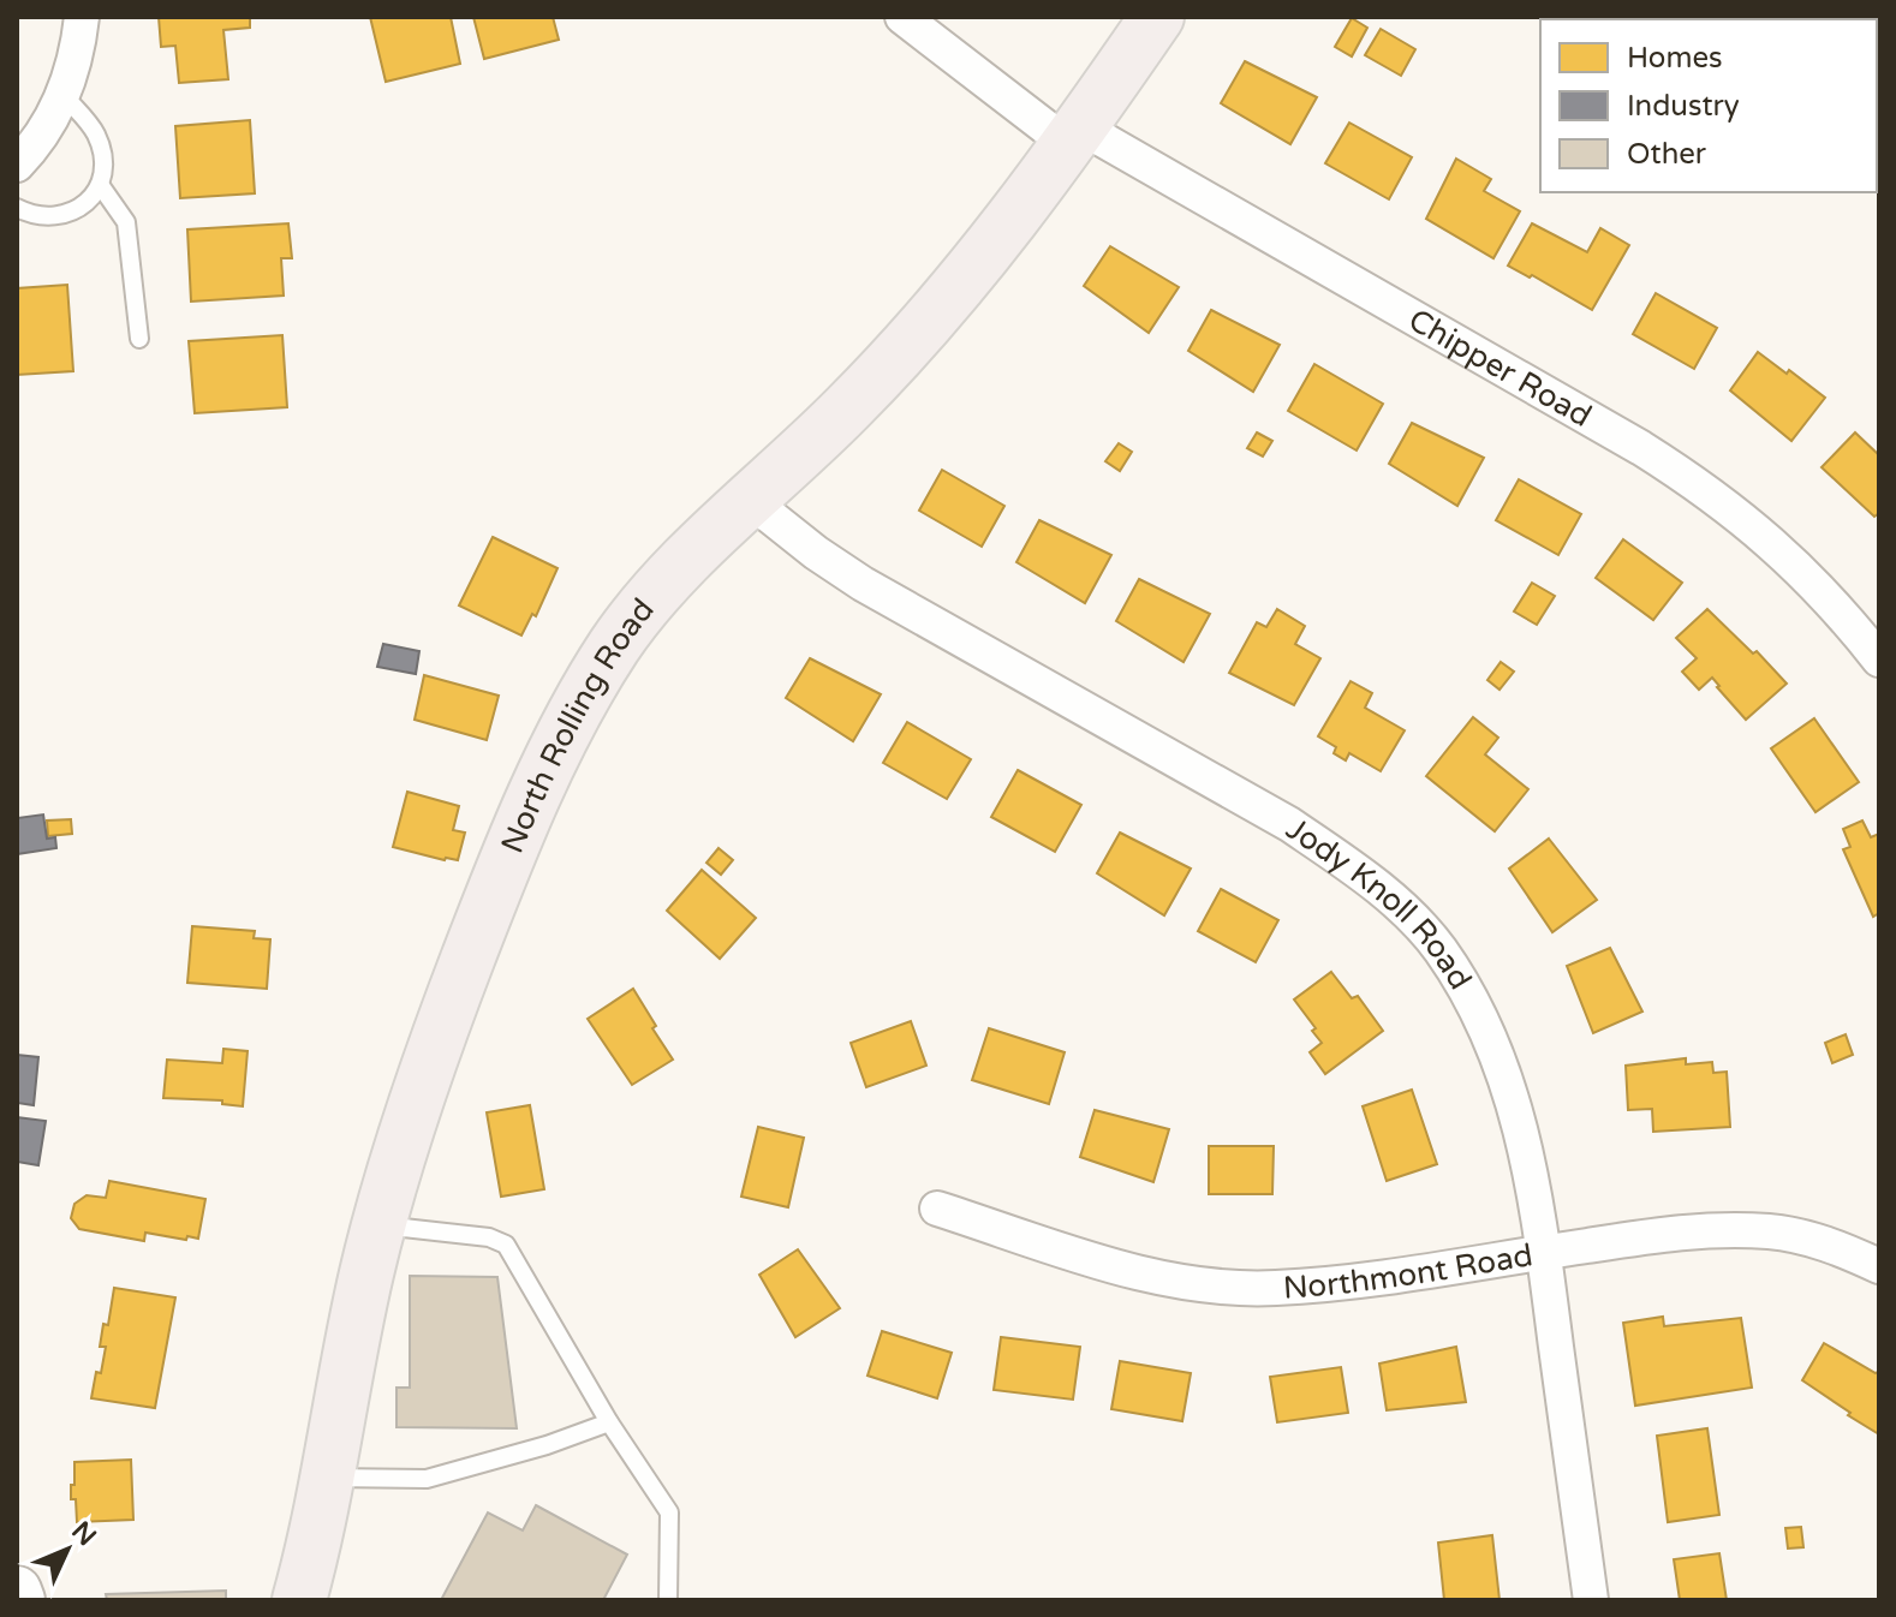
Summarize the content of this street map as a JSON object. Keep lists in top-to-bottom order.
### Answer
{
  "streets": {
    "main road": ["North Rolling Road"],
    "street": ["Chipper Road", "Jody Knoll Road", "Northmont Road"]
  },
  "crossings": [
    ["Chipper Road", "North Rolling Road"],
    ["North Rolling Road", "Jody Knoll Road"],
    ["Jody Knoll Road", "Northmont Road"]
  ],
  "legend": ["Homes", "Industry", "Other"],
  "north": "top right"
}
